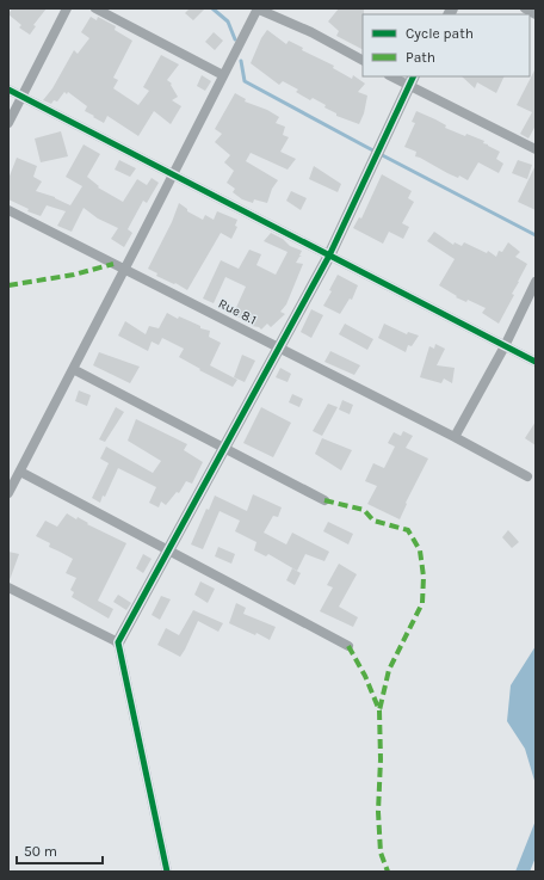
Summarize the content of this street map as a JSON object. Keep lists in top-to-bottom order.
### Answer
{
  "streets": {
    "street": ["Rue 8.1"]
  },
  "legend": ["Cycle path", "Path"],
  "scale_bar": "50 m"
}
